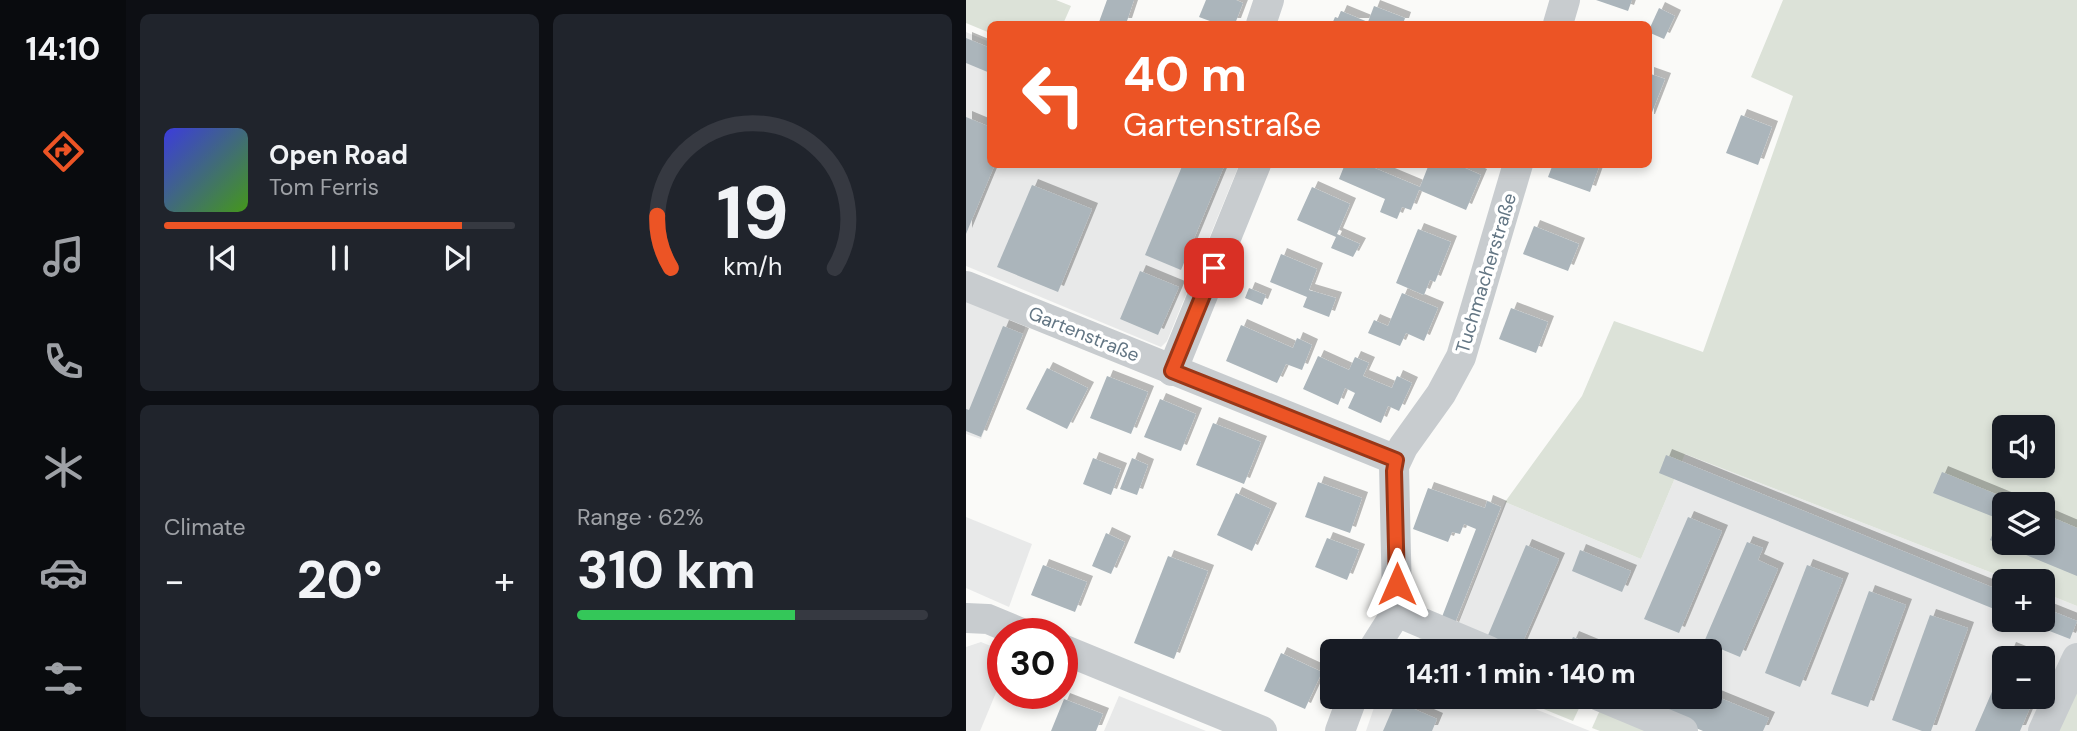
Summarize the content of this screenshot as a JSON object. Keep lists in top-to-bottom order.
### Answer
{
  "streets": {
    "street": ["Tuchmacherstraße", "Gartenstraße"]
  },
  "crossings": [
    ["Tuchmacherstraße", "Gartenstraße"]
  ],
  "page": {
    "tabs": "14:10",
    "turn": ["40 m", "Gartenstraße"],
    "song": ["Open Road", "Tom Ferris"],
    "tile": [
      "Climate",
      ["Range · 62%", "310 km"]
    ],
    "map_buttons": ["+", "−"],
    "heat": ["−", "20°", "+"],
    "limit": "30",
    "trip": "14:11 · 1 min · 140 m",
    "gauge": ["19", "km/h"]
  }
}
